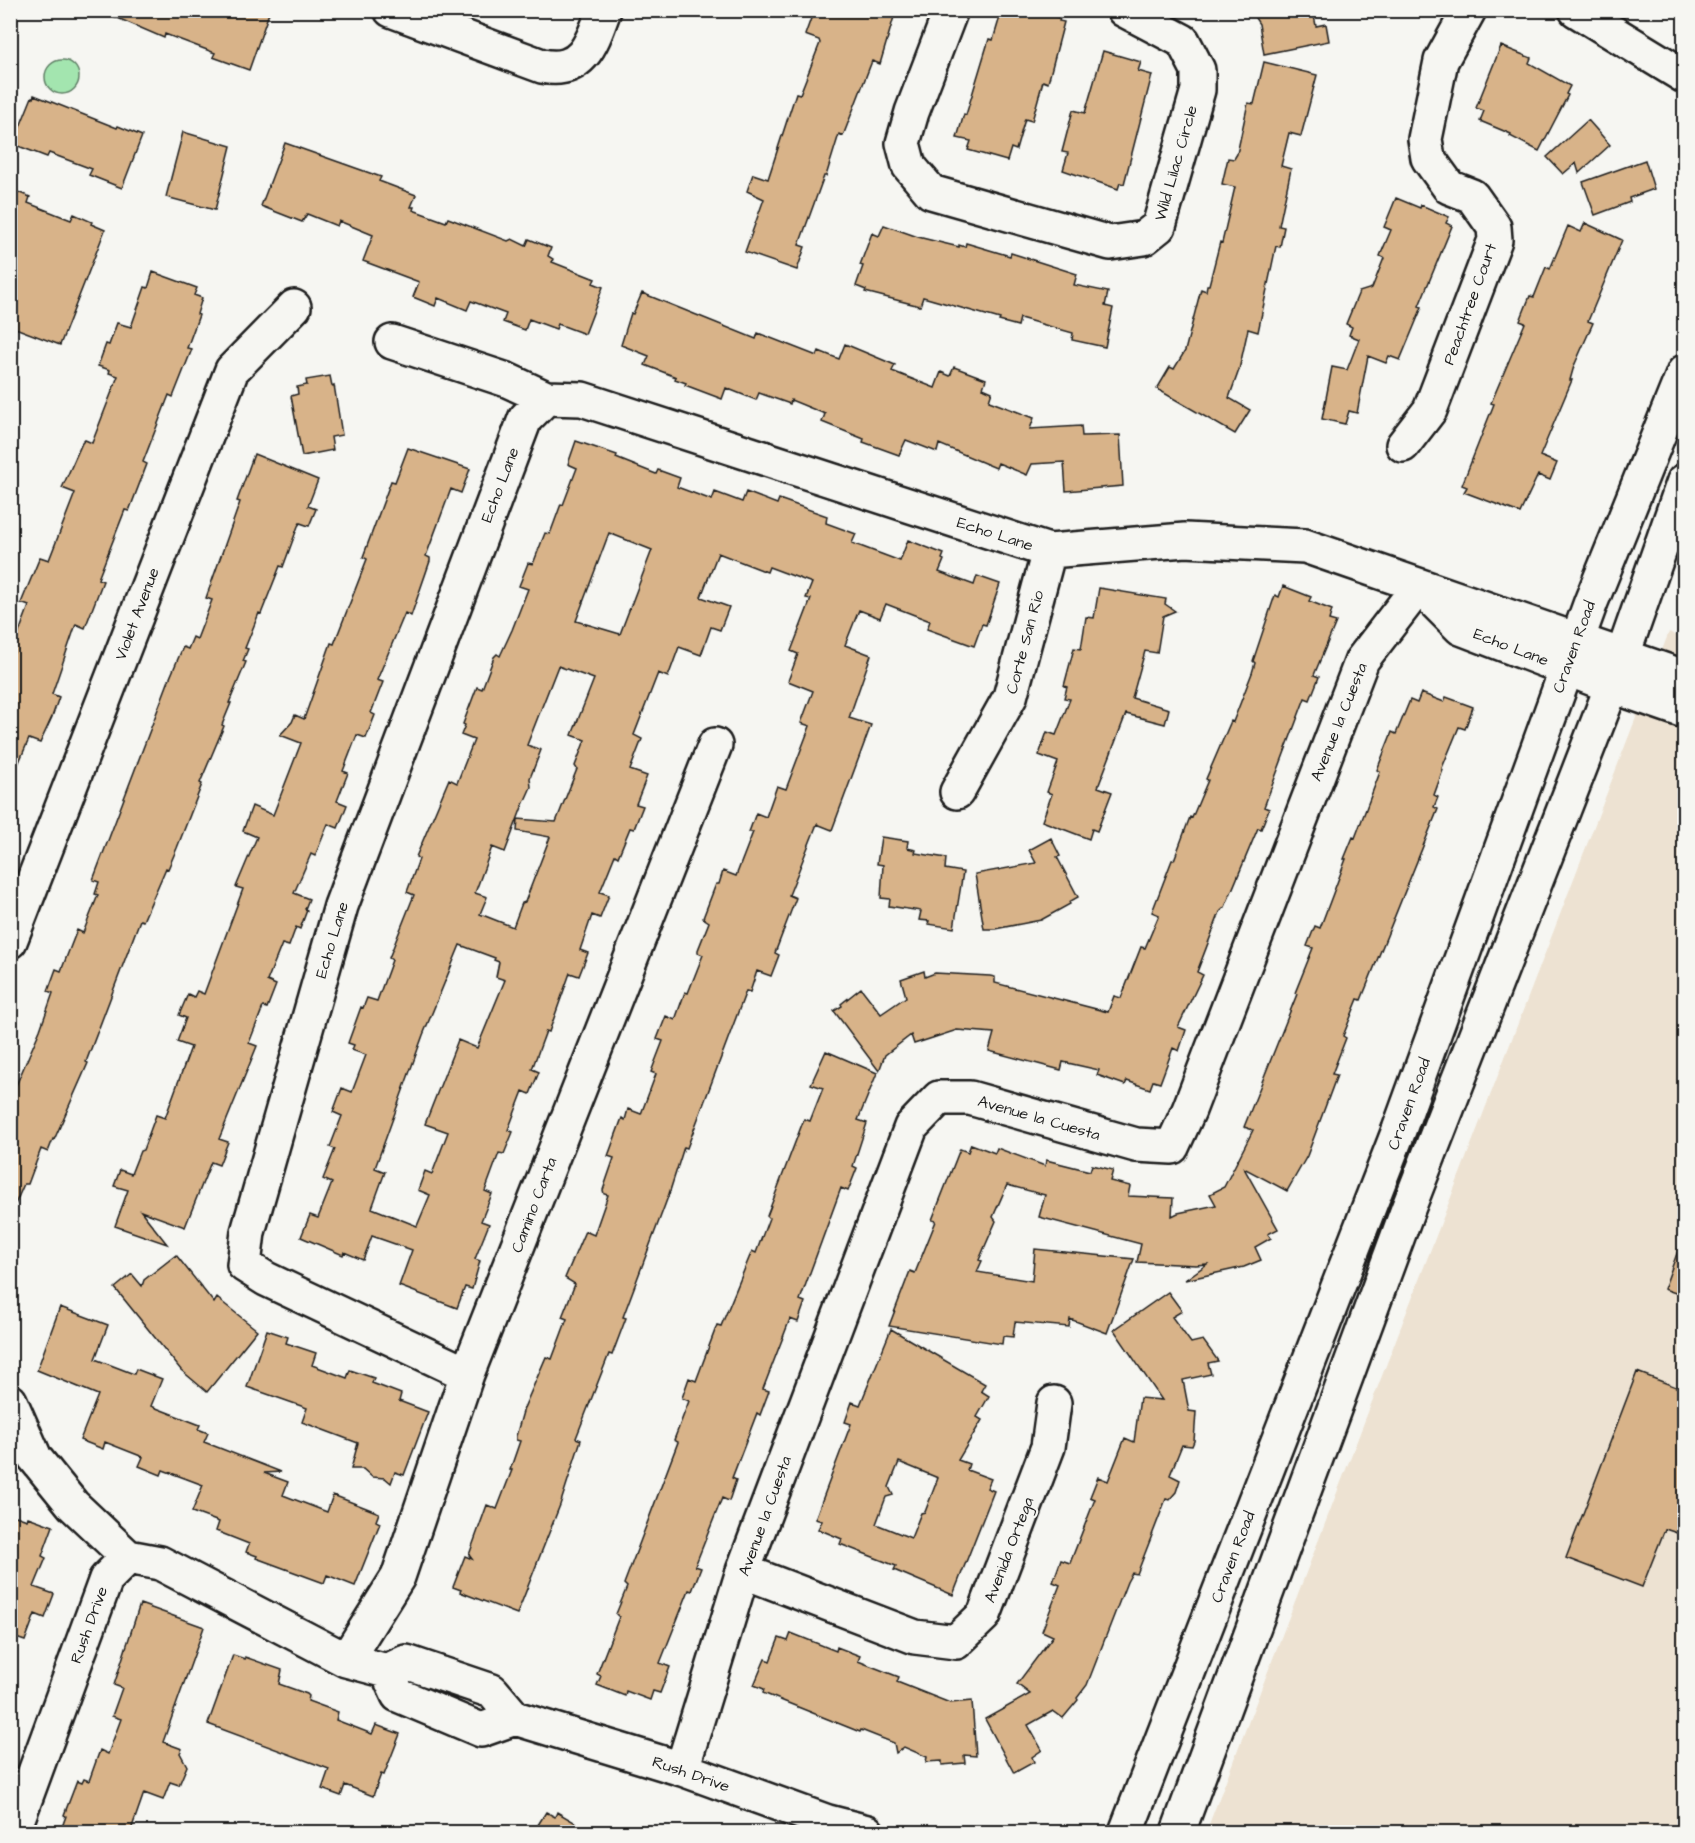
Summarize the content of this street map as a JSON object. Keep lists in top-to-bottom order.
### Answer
{
  "streets": {
    "street": [
      "Wild Lilac Circle",
      "Peachtree Court",
      "Echo Lane",
      "Violet Avenue",
      "Corte San Rio",
      "Craven Road",
      "Avenue la Cuesta",
      "Camino Carta",
      "Avenida Ortega",
      "Rush Drive"
    ]
  },
  "crossings": [
    ["Echo Lane", "Corte San Rio"],
    ["Echo Lane", "Craven Road"],
    ["Echo Lane", "Avenue la Cuesta"],
    ["Echo Lane", "Camino Carta"],
    ["Avenue la Cuesta", "Avenida Ortega"],
    ["Avenue la Cuesta", "Rush Drive"]
  ]
}
